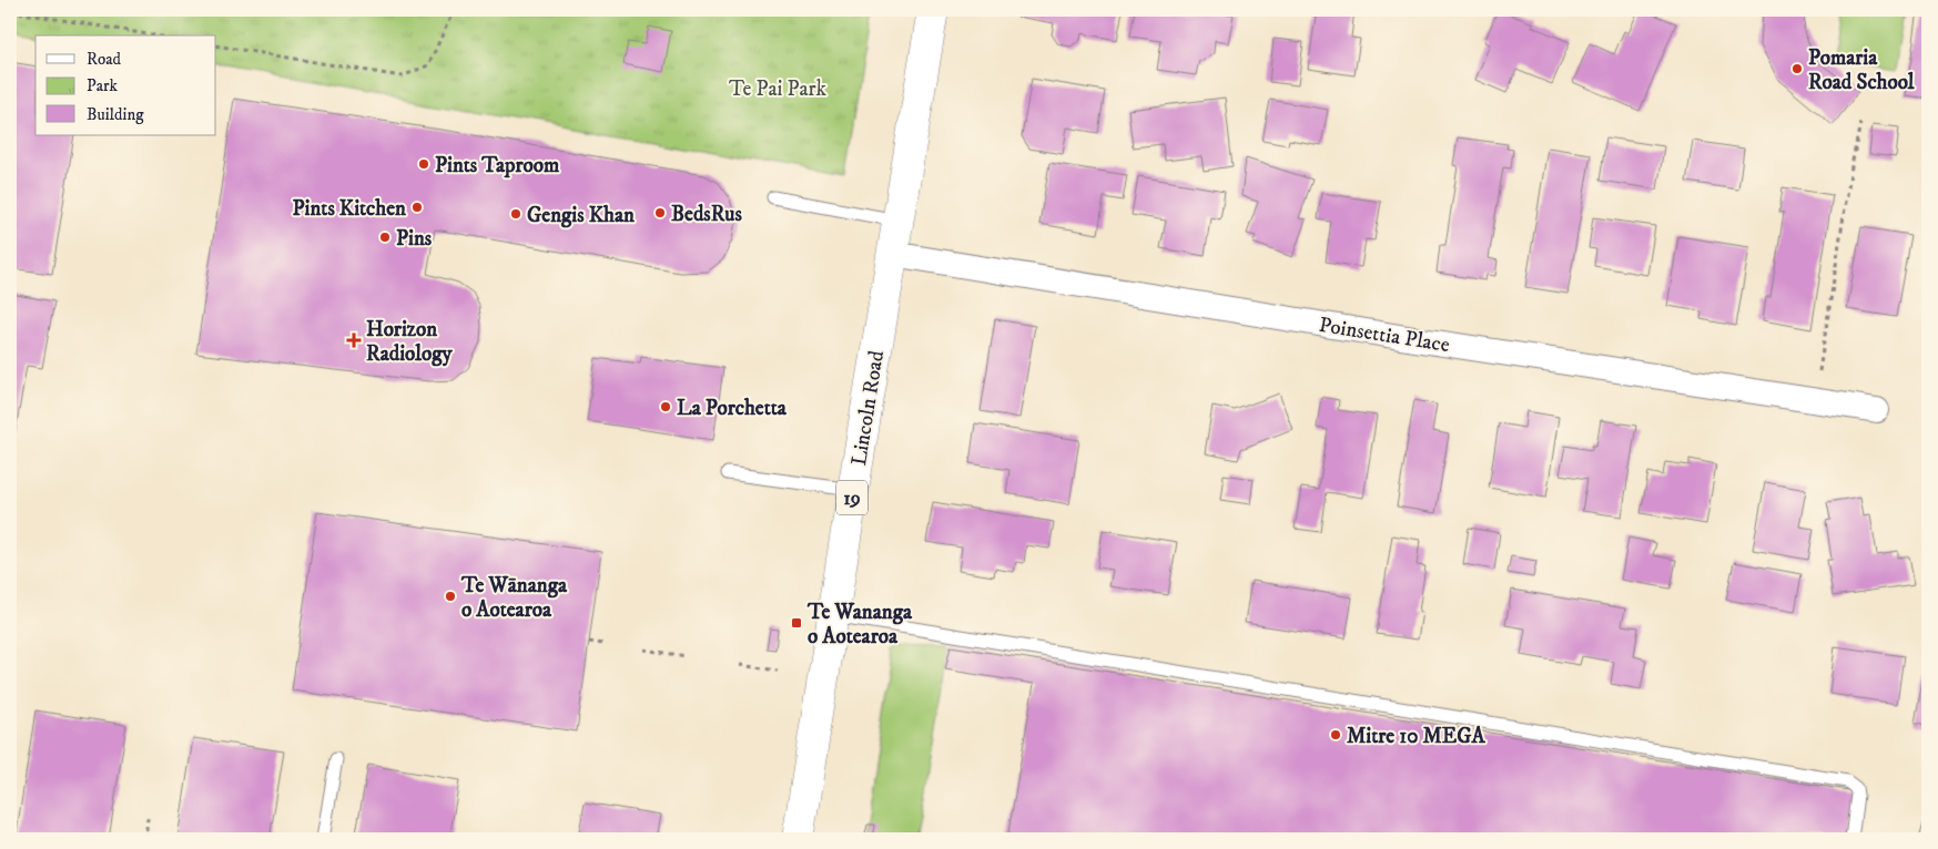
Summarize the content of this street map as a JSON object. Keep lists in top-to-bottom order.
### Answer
{
  "streets": {
    "main road": ["Lincoln Road", "19"],
    "street": ["Poinsettia Place"]
  },
  "crossings": [
    ["Poinsettia Place", "Lincoln Road"]
  ],
  "parks": ["Te Pai Park"],
  "places": {
    "other": [
      "Pomaria Road School",
      "Pints Taproom",
      "Pints Kitchen",
      "BedsRus",
      "Gengis Khan",
      "Pins",
      "La Porchetta",
      "Te Wānanga o Aotearoa",
      "Mitre 10 MEGA"
    ],
    "health": ["Horizon Radiology"],
    "transit": ["Te Wananga o Aotearoa"]
  },
  "legend": ["Road", "Park", "Building"]
}
